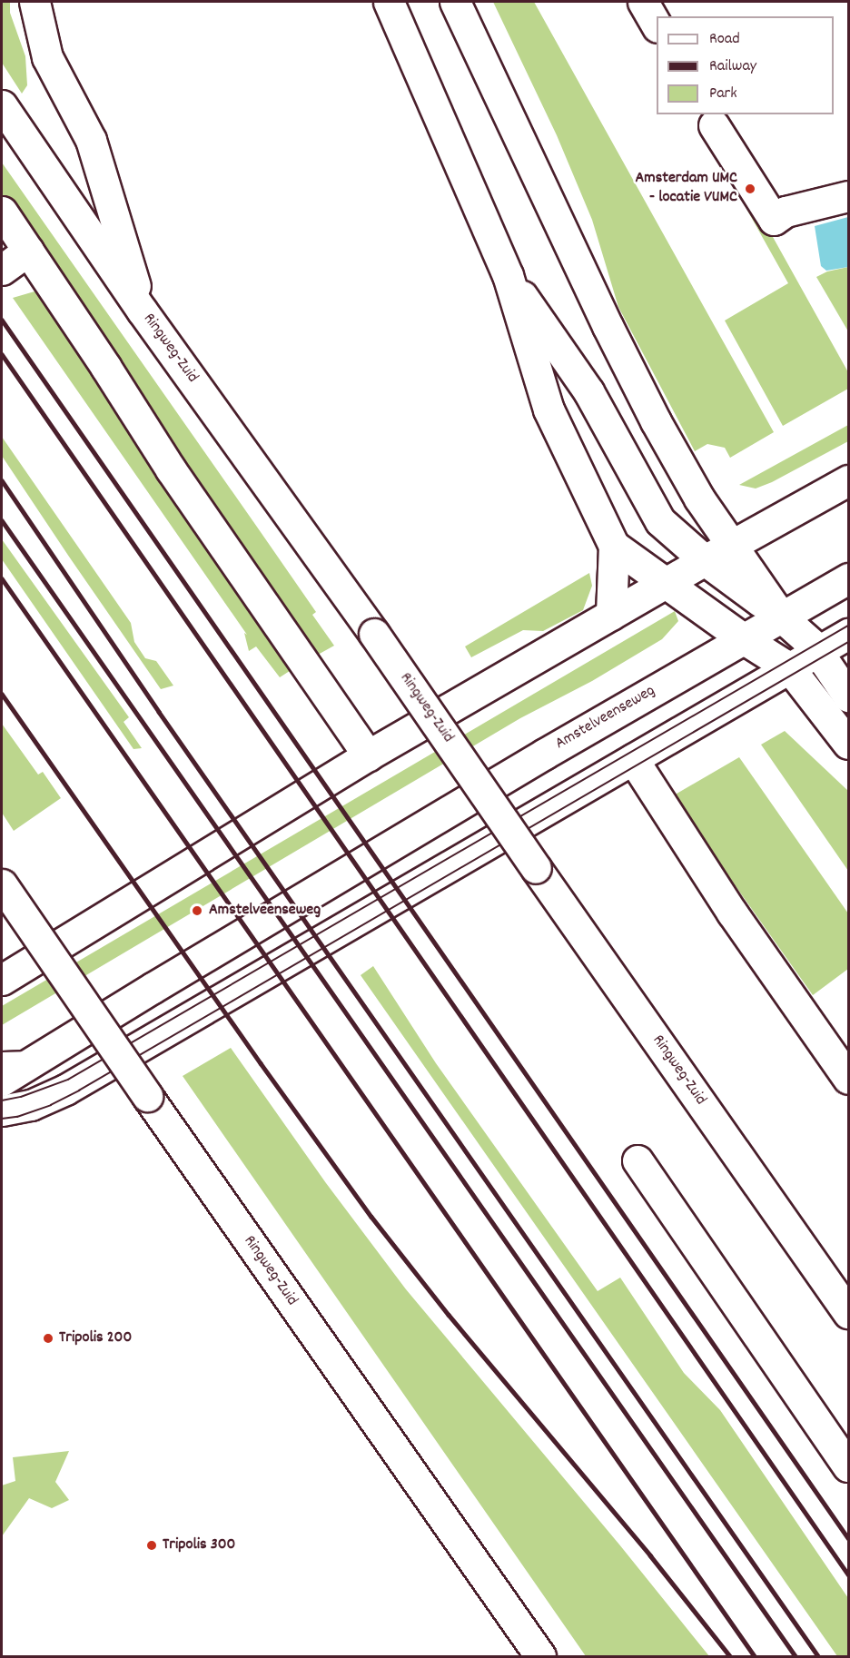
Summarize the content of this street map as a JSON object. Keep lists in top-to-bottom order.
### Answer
{
  "streets": {
    "main road": ["Ringweg-Zuid", "Amstelveenseweg"]
  },
  "places": [
    "Amsterdam UMC - locatie VUMC",
    "Amstelveenseweg",
    "Tripolis 200",
    "Tripolis 300"
  ],
  "legend": ["Road", "Railway", "Park"]
}
